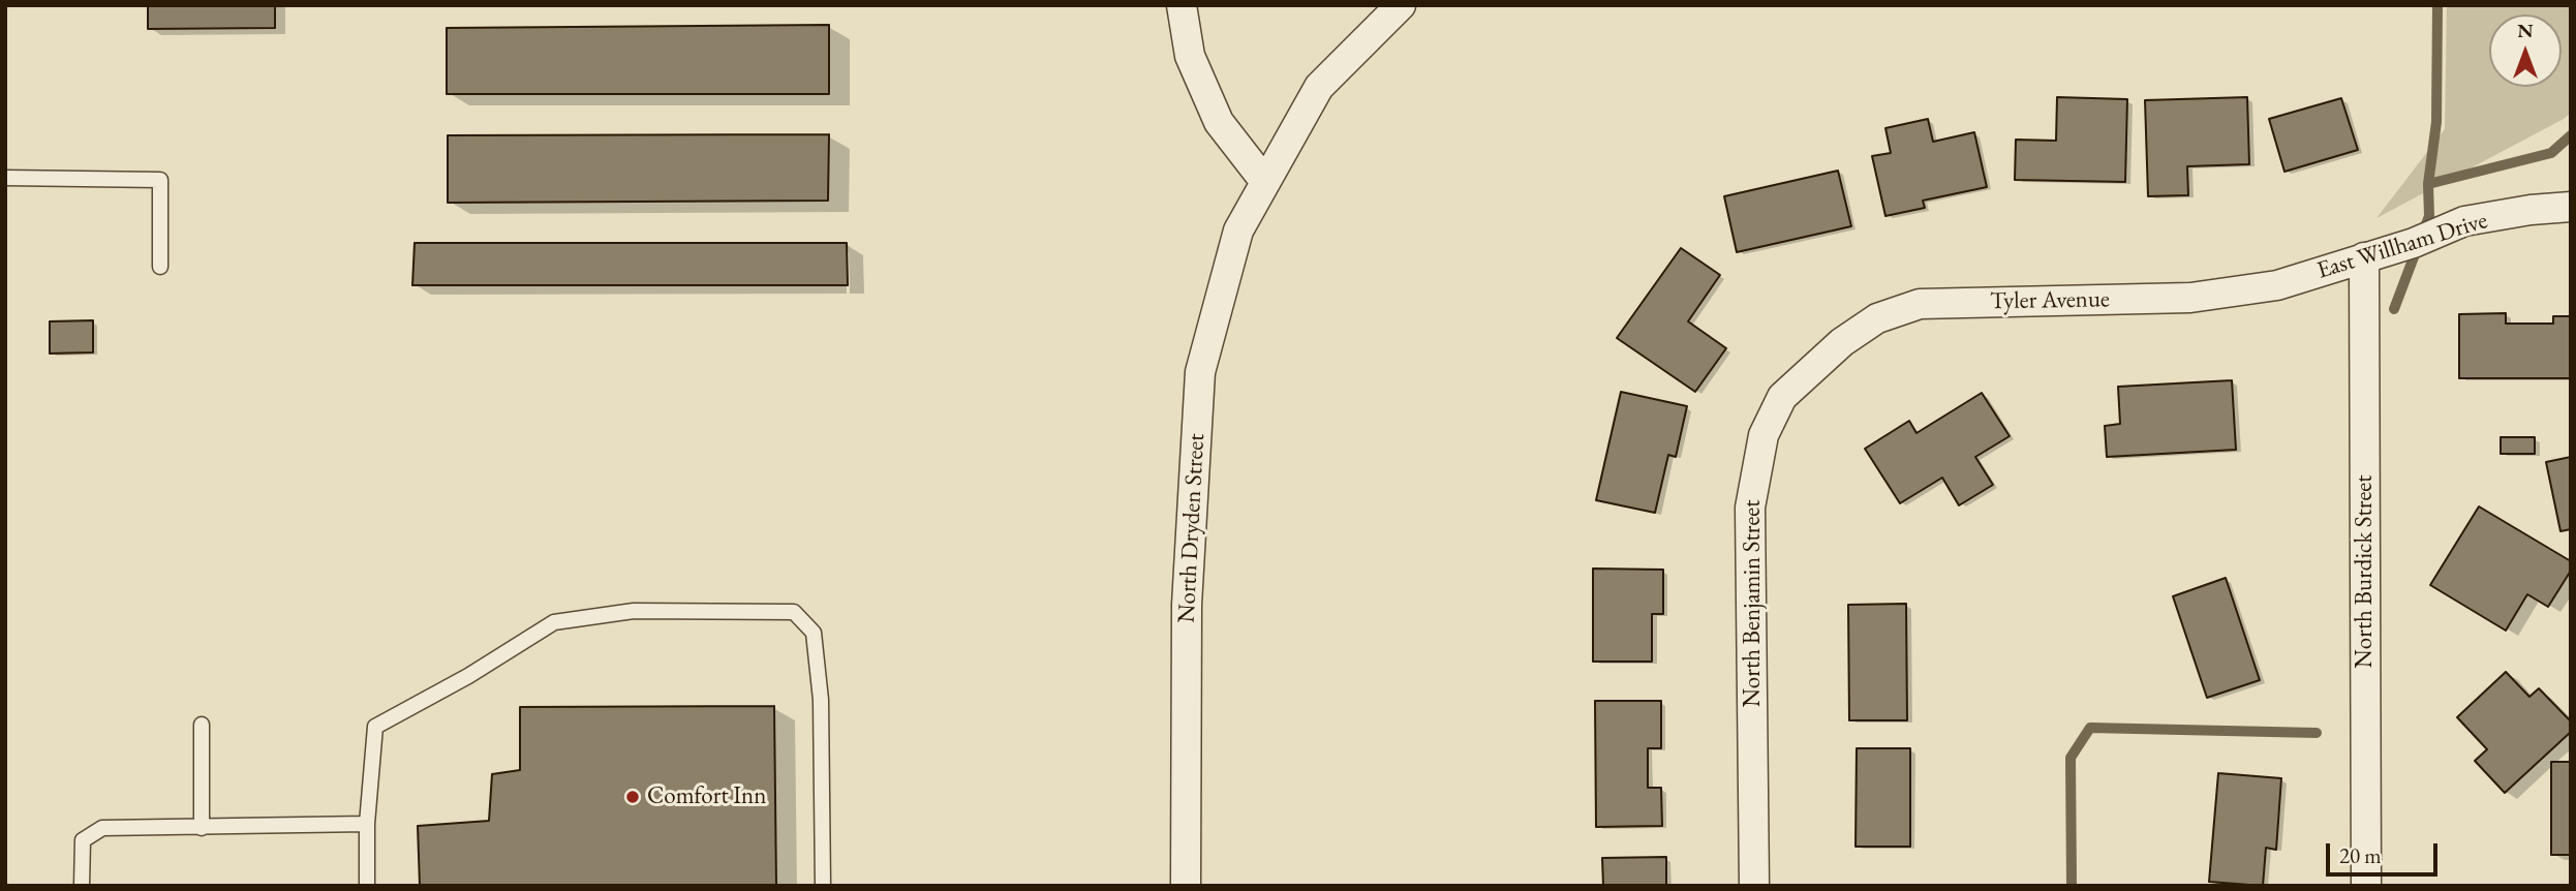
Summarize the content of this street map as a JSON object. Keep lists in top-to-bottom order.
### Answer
{
  "streets": {
    "street": [
      "East Willham Drive",
      "Tyler Avenue",
      "North Dryden Street",
      "North Burdick Street",
      "North Benjamin Street"
    ]
  },
  "crossings": [
    ["East Willham Drive", "Tyler Avenue"],
    ["East Willham Drive", "North Burdick Street"],
    ["Tyler Avenue", "North Benjamin Street"]
  ],
  "places": ["Comfort Inn"],
  "scale_bar": "20 m",
  "north": "top"
}
